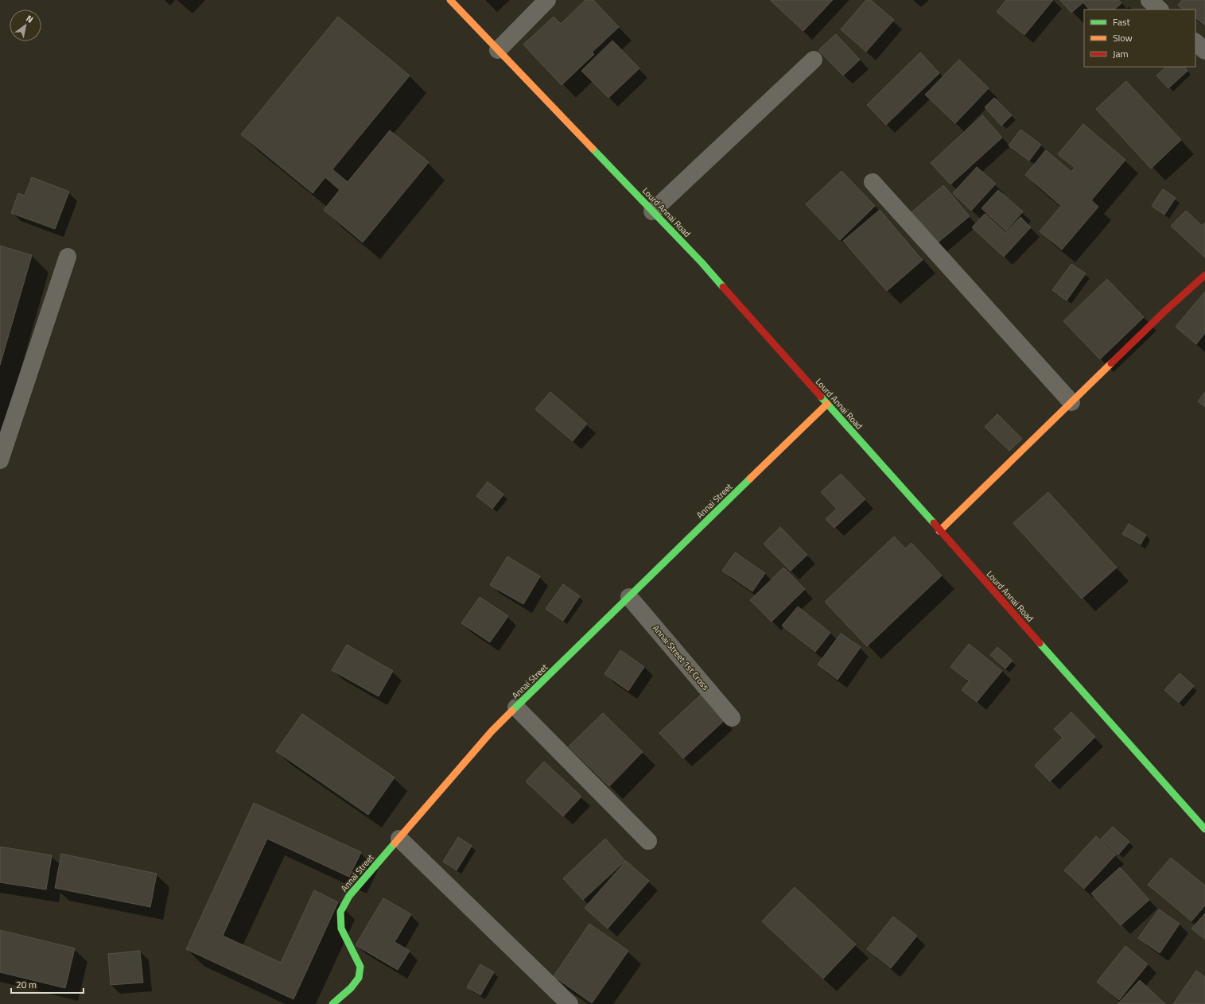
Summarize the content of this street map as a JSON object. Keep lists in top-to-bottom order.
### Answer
{
  "streets": {
    "street": ["Lourd Annai Road", "Annai Street", "Annai Street 1st Cross"]
  },
  "crossings": [
    ["Lourd Annai Road", "Annai Street"],
    ["Annai Street", "Annai Street 1st Cross"]
  ],
  "legend": ["Fast", "Slow", "Jam"],
  "scale_bar": "20 m",
  "north": "top right"
}
